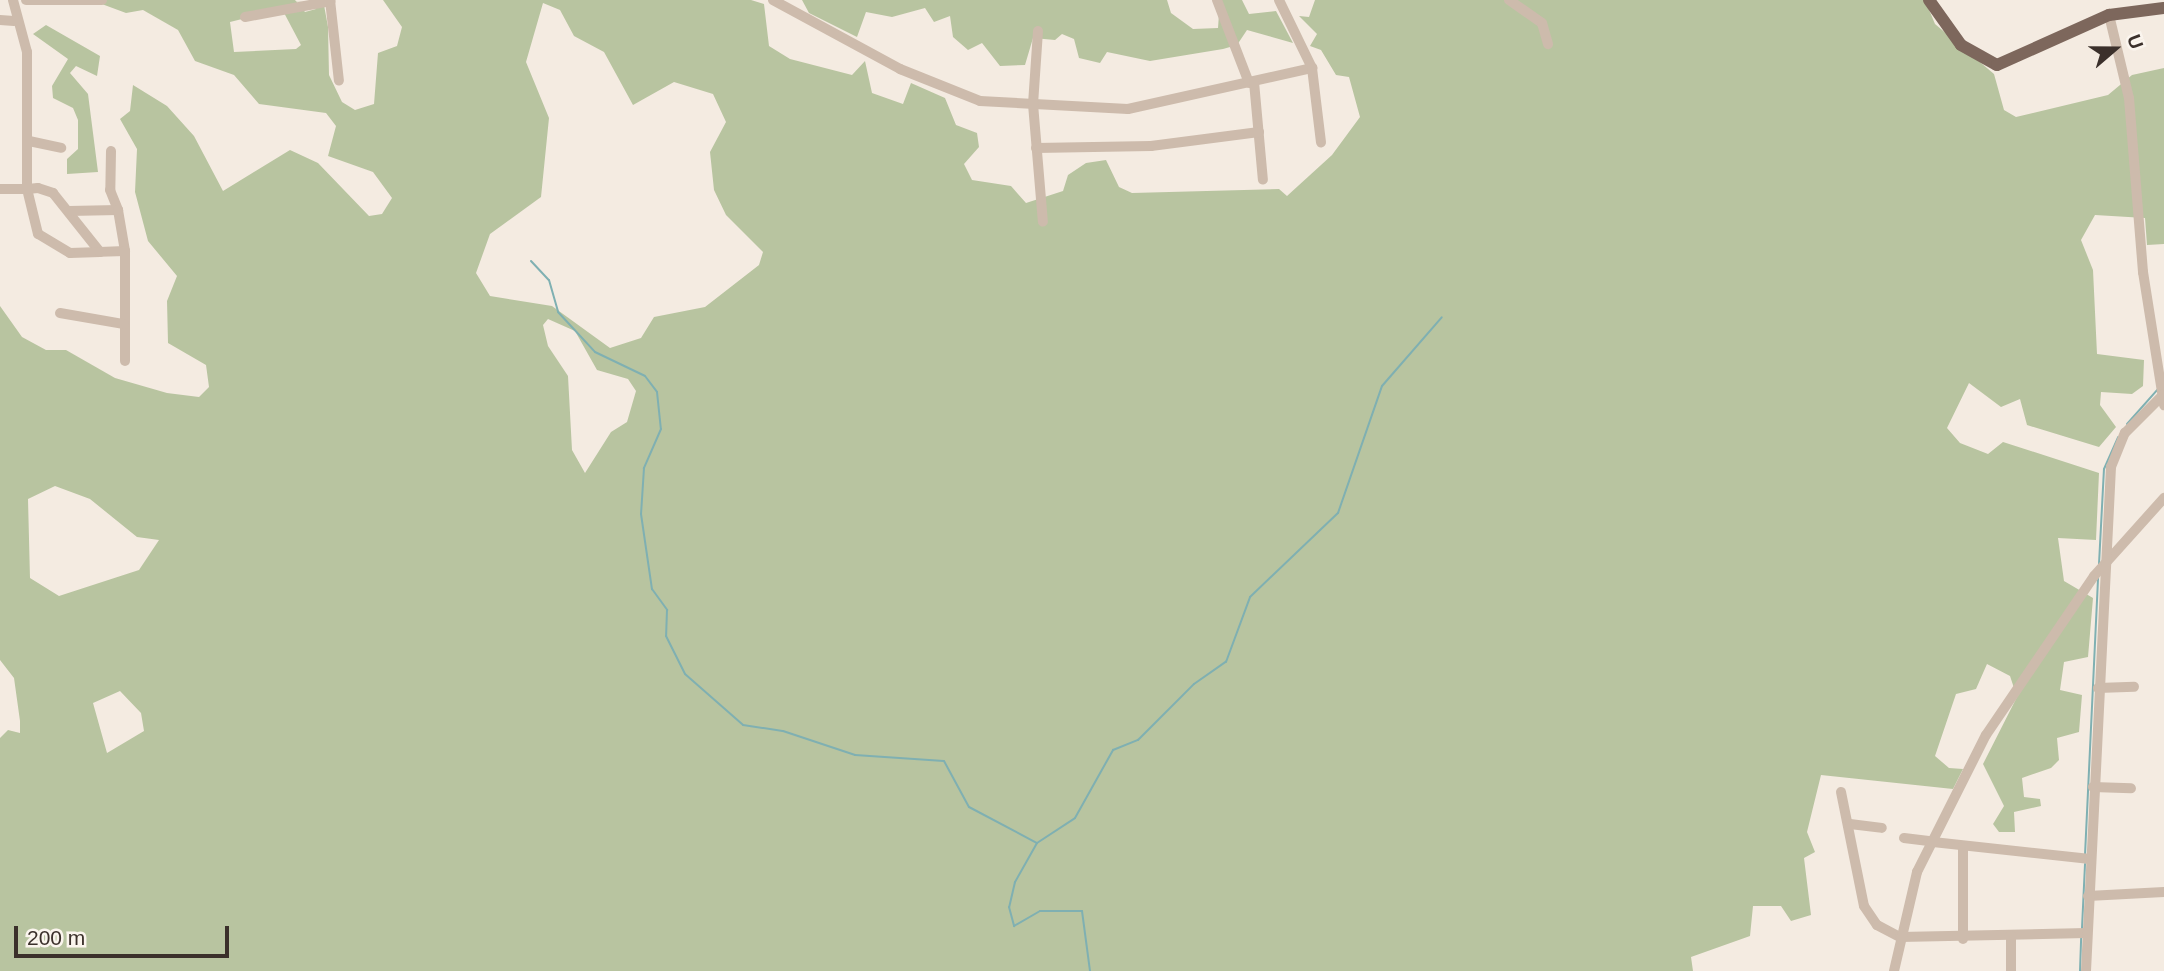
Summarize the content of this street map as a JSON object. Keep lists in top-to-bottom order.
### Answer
{
  "scale_bar": "200 m",
  "north": "right"
}
